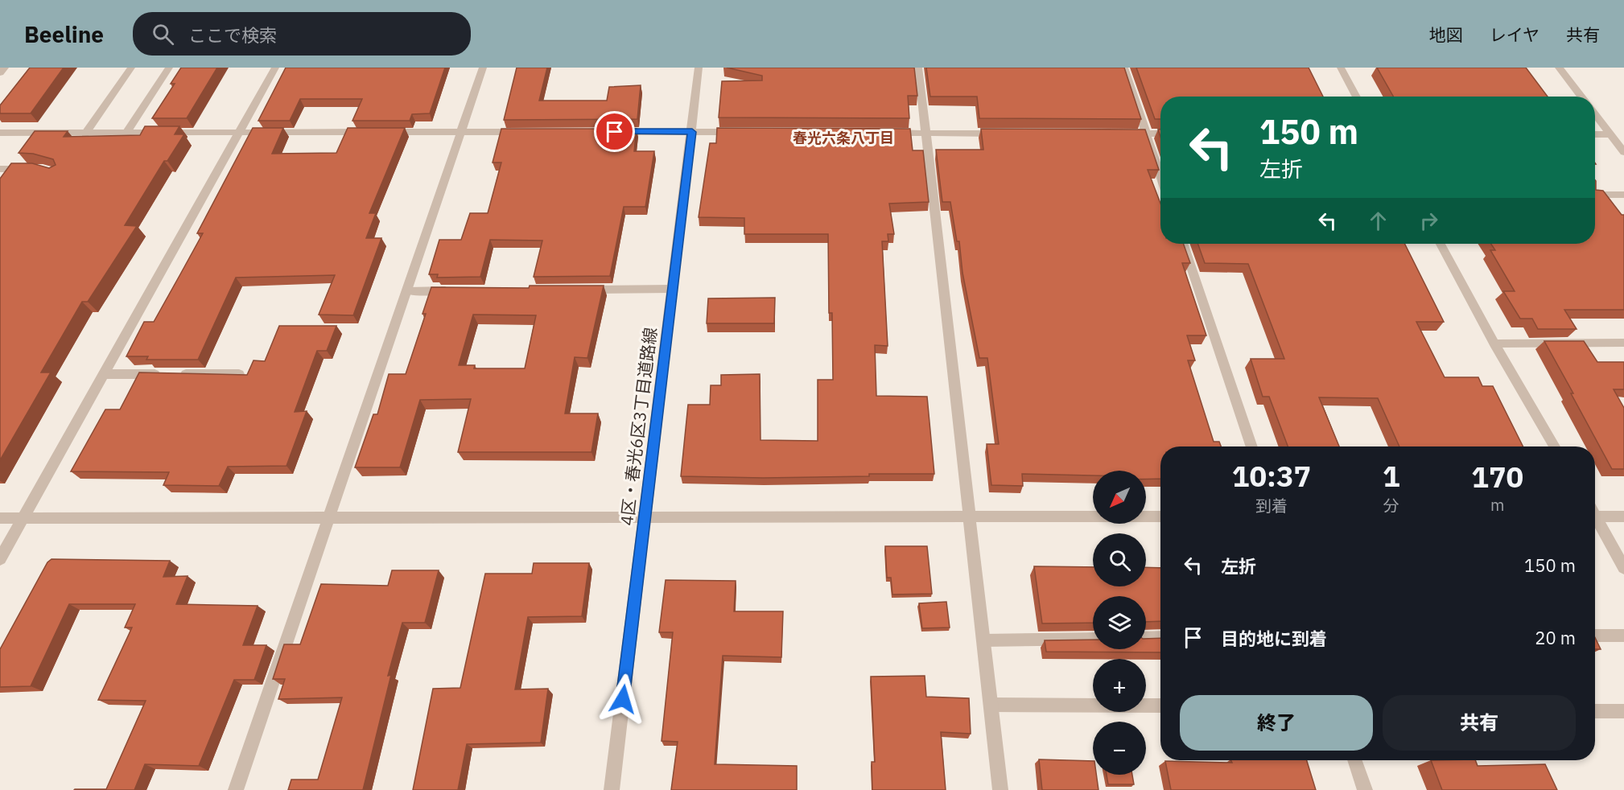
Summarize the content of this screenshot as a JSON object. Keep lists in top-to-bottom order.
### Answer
{
  "streets": {
    "street": ["4区・春光6区3丁目道路線"]
  },
  "districts": ["春光六条八丁目"],
  "north": "bottom left",
  "page": {
    "header": "Beeline",
    "search": "ここで検索",
    "nav": ["地図", "レイヤ", "共有"],
    "turn": ["150 m", "左折"],
    "eta": [
      "10:37",
      "到着",
      "1",
      "分",
      "170",
      "m"
    ],
    "map_buttons": ["+", "−"],
    "list": [
      {
        "name": "左折",
        "value": "150 m"
      },
      {
        "name": "目的地に到着",
        "value": "20 m"
      }
    ],
    "buttons": ["終了", "共有"]
  }
}
